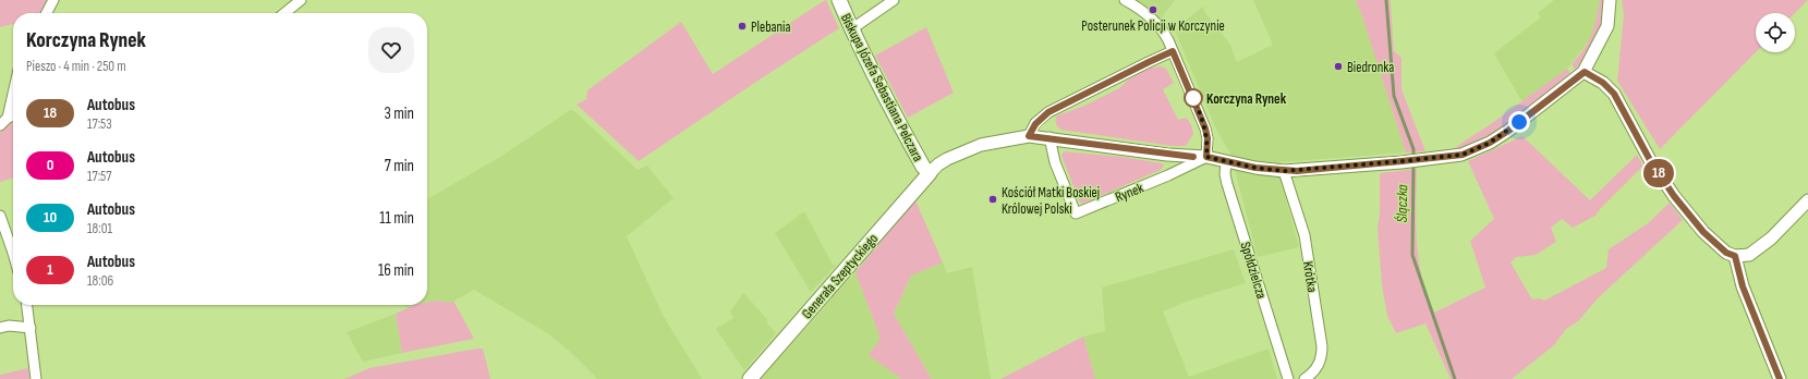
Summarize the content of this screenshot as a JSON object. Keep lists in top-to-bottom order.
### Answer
{
  "streets": {
    "main road": ["Biskupa Józefa Sebastiana Pelczara", "Generała Szeptyckiego"],
    "street": ["Rynek", "Spółdzielcza", "Krótka"]
  },
  "crossings": [
    ["Biskupa Józefa Sebastiana Pelczara", "Generała Szeptyckiego"]
  ],
  "water": ["Ślączka"],
  "places": [
    "Posterunek Policji w Korczynie",
    "Plebania",
    "Biedronka",
    "Korczyna Rynek",
    "Kościół Matki Boskiej Królowej Polski"
  ],
  "lines": ["bus line 18"],
  "page": {
    "on_map": "18",
    "heading": ["Korczyna Rynek", "Pieszo · 4 min · 250 m"],
    "list": [
      {
        "mark": "18",
        "name": "Autobus",
        "note": "17:53",
        "value": "3 min"
      },
      {
        "mark": "0",
        "name": "Autobus",
        "note": "17:57",
        "value": "7 min"
      },
      {
        "mark": "10",
        "name": "Autobus",
        "note": "18:01",
        "value": "11 min"
      },
      {
        "mark": "1",
        "name": "Autobus",
        "note": "18:06",
        "value": "16 min"
      }
    ]
  }
}
